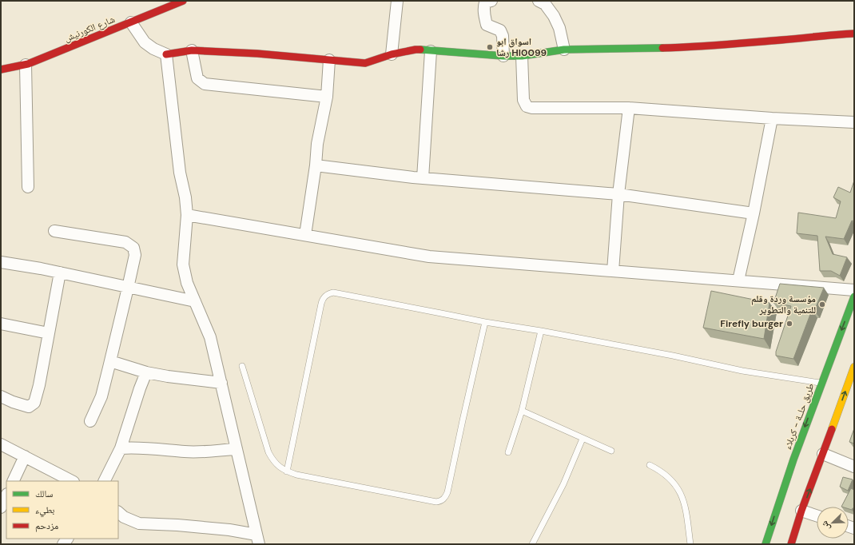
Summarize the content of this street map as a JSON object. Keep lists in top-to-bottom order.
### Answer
{
  "streets": {
    "street": ["شارع الكورنيش", "طريق حلــة - كربلاء"]
  },
  "places": ["اسواق ابو رشا Hl0099", "مؤسسة وردة وقلم للتنمية والتطوير", "Firefly burger"],
  "legend": ["سالك", "بطيء", "مزدحم"],
  "north": "bottom left"
}
